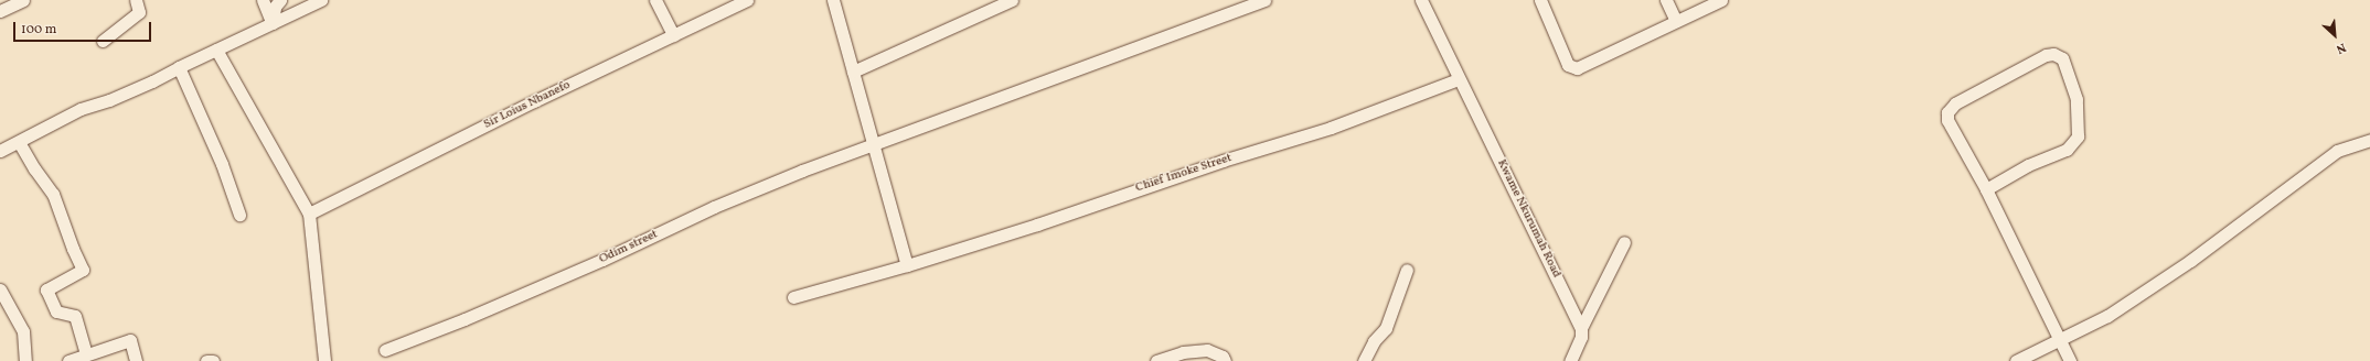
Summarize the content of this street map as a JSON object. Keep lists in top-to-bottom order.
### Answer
{
  "streets": {
    "street": [
      "Sir Loius Nbanefo",
      "Chief Imoke Street",
      "Kwame Nkurumah Road",
      "Odim street"
    ]
  },
  "crossings": [
    ["Chief Imoke Street", "Kwame Nkurumah Road"]
  ],
  "scale_bar": "100 m",
  "north": "bottom right"
}
